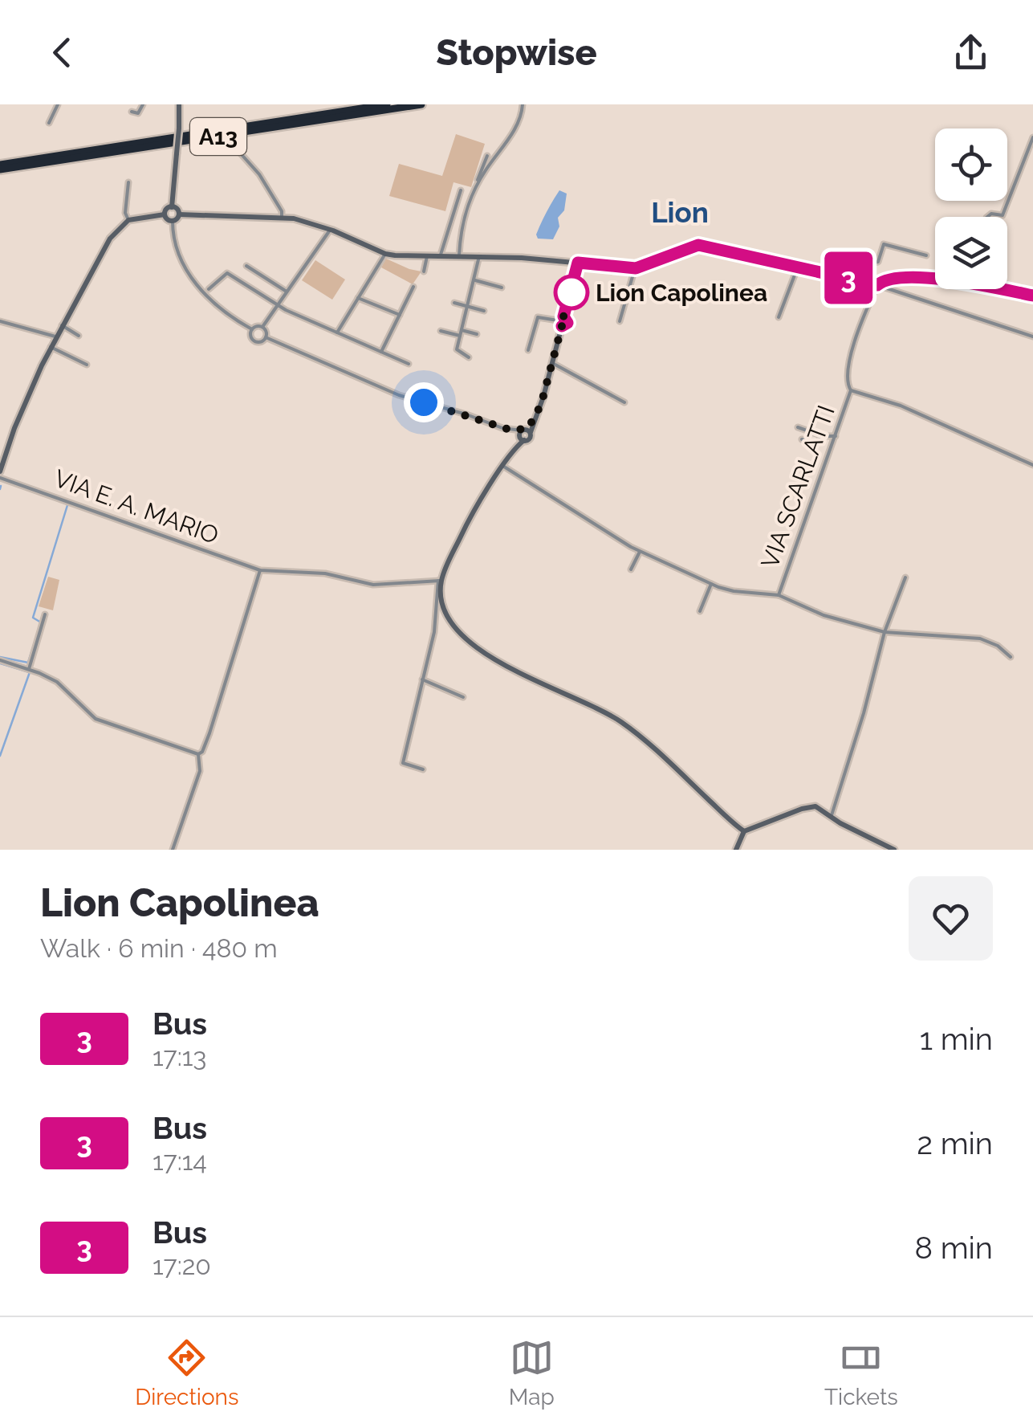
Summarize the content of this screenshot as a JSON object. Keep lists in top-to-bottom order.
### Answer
{
  "streets": {
    "highway": ["A13"],
    "street": ["VIA SCARLATTI", "VIA E. A. MARIO"]
  },
  "districts": ["Lion"],
  "places": ["Lion Capolinea"],
  "lines": ["bus line 3"],
  "page": {
    "header": "Stopwise",
    "on_map": "3",
    "heading": ["Lion Capolinea", "Walk · 6 min · 480 m"],
    "list": [
      {
        "mark": "3",
        "name": "Bus",
        "note": "17:13",
        "value": "1 min"
      },
      {
        "mark": "3",
        "name": "Bus",
        "note": "17:14",
        "value": "2 min"
      },
      {
        "mark": "3",
        "name": "Bus",
        "note": "17:20",
        "value": "8 min"
      }
    ],
    "tabs": ["Directions", "Map", "Tickets"]
  }
}
